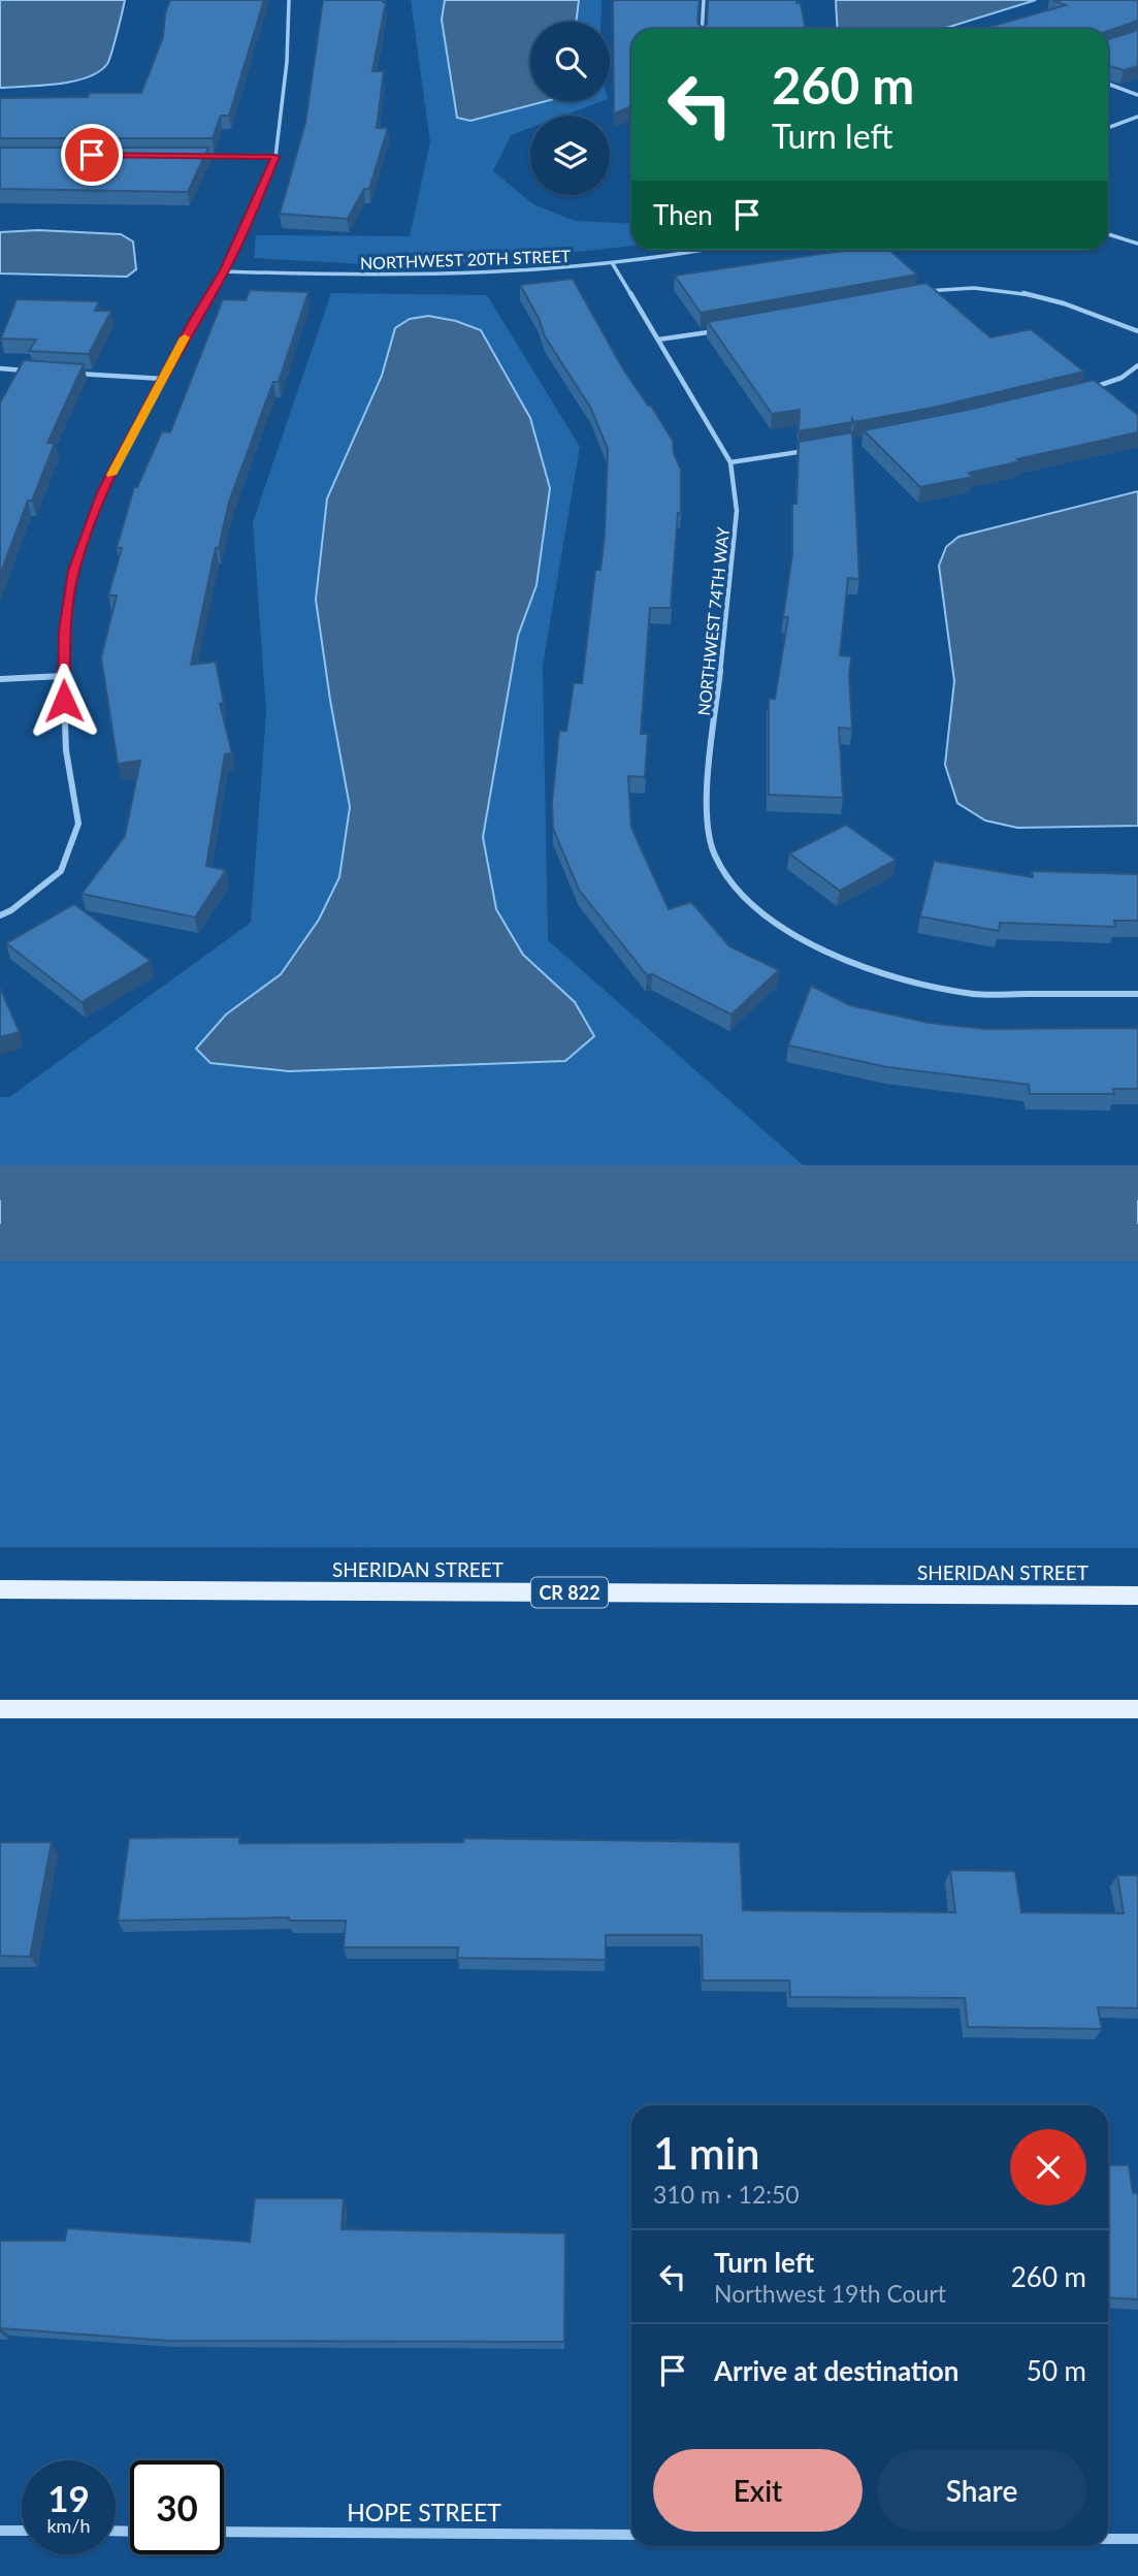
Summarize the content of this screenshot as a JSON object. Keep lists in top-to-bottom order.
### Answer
{
  "streets": {
    "main road": ["SHERIDAN STREET", "CR 822"],
    "street": ["NORTHWEST 20TH STREET", "NORTHWEST 74TH WAY", "HOPE STREET"]
  },
  "crossings": [
    ["NORTHWEST 20TH STREET", "NORTHWEST 74TH WAY"]
  ],
  "page": {
    "turn": ["260 m", "Turn left"],
    "then": "Then",
    "heading": ["1 min", "310 m · 12:50"],
    "list": [
      {
        "name": "Turn left",
        "note": "Northwest 19th Court",
        "value": "260 m"
      },
      {
        "name": "Arrive at destination",
        "value": "50 m"
      }
    ],
    "buttons": ["Exit", "Share"],
    "speed": "19 km/h",
    "limit": "30"
  }
}
